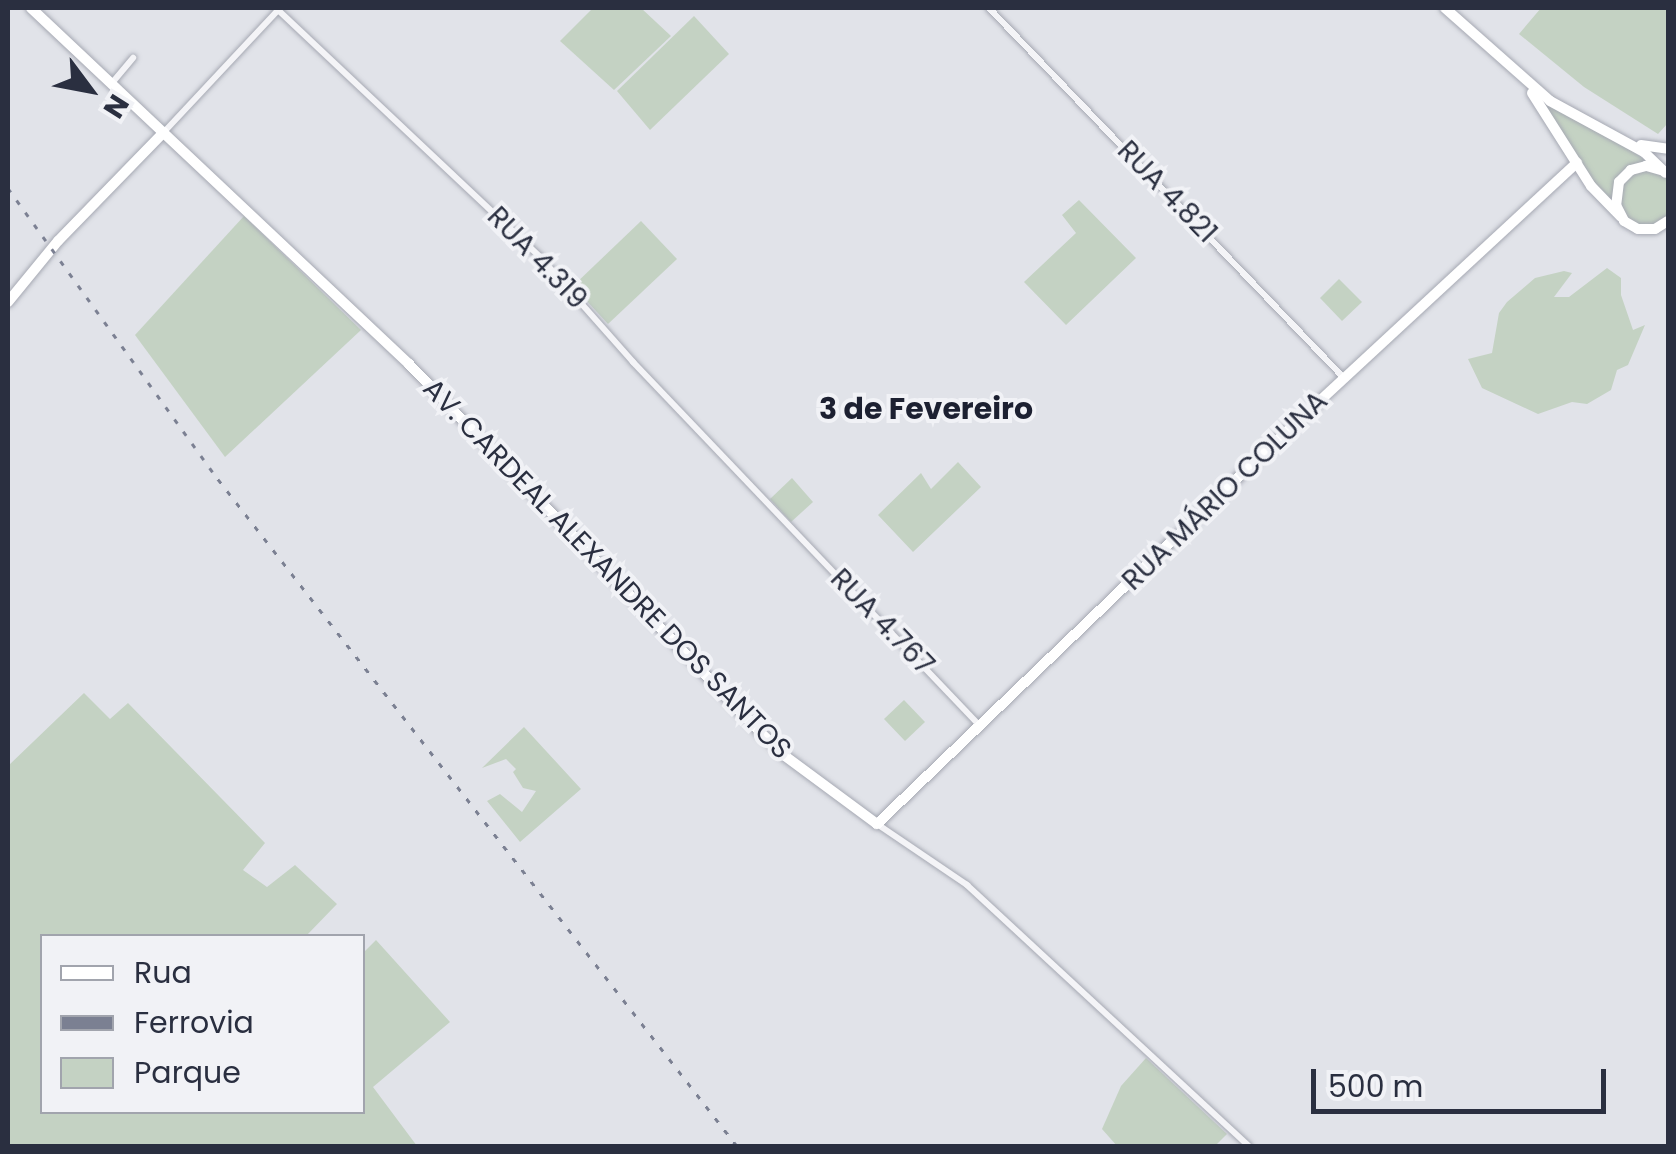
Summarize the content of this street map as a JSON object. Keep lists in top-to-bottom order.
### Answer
{
  "streets": {
    "main road": ["RUA MÁRIO COLUNA", "AV. CARDEAL ALEXANDRE DOS SANTOS"],
    "street": ["RUA 4.821", "RUA 4.319", "RUA 4.767"]
  },
  "crossings": [
    ["RUA 4.821", "RUA MÁRIO COLUNA"],
    ["RUA 4.319", "RUA 4.767"],
    ["RUA MÁRIO COLUNA", "AV. CARDEAL ALEXANDRE DOS SANTOS"],
    ["RUA MÁRIO COLUNA", "RUA 4.767"]
  ],
  "districts": ["3 de Fevereiro"],
  "legend": ["Rua", "Ferrovia", "Parque"],
  "scale_bar": "500 m",
  "north": "bottom right"
}
